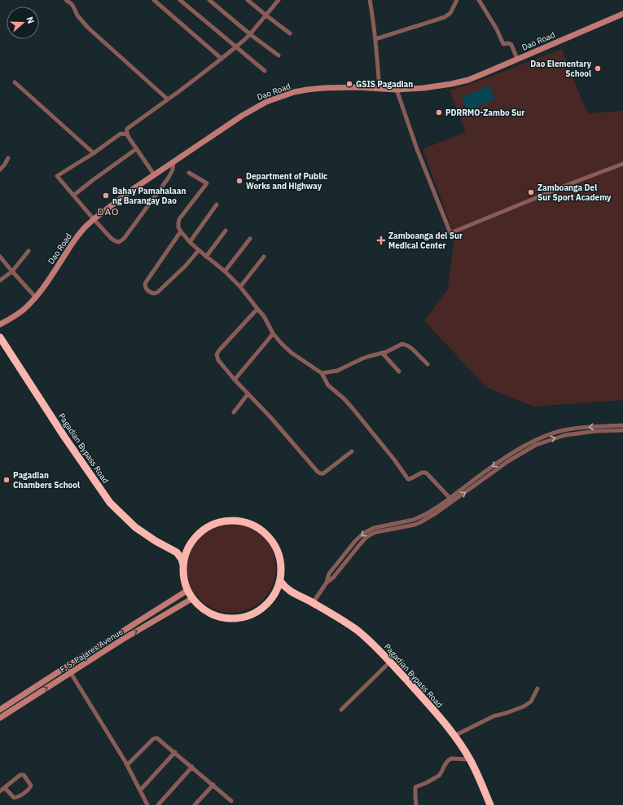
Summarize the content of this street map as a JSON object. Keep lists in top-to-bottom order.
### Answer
{
  "streets": {
    "highway": ["Pagadian Bypass Road"],
    "street": ["Dao Road", "F. S. Pajares Avenue"]
  },
  "crossings": [
    ["Pagadian Bypass Road", "F. S. Pajares Avenue"]
  ],
  "districts": ["DAO"],
  "places": {
    "other": [
      "Dao Elementary School",
      "GSIS Pagadian",
      "PDRRMO-Zambo Sur",
      "Department of Public Works and Highway",
      "Zamboanga Del Sur Sport Academy",
      "Bahay Pamahalaan ng Barangay Dao",
      "Pagadian Chambers School"
    ],
    "health": ["Zamboanga del Sur Medical Center"]
  },
  "north": "right"
}
